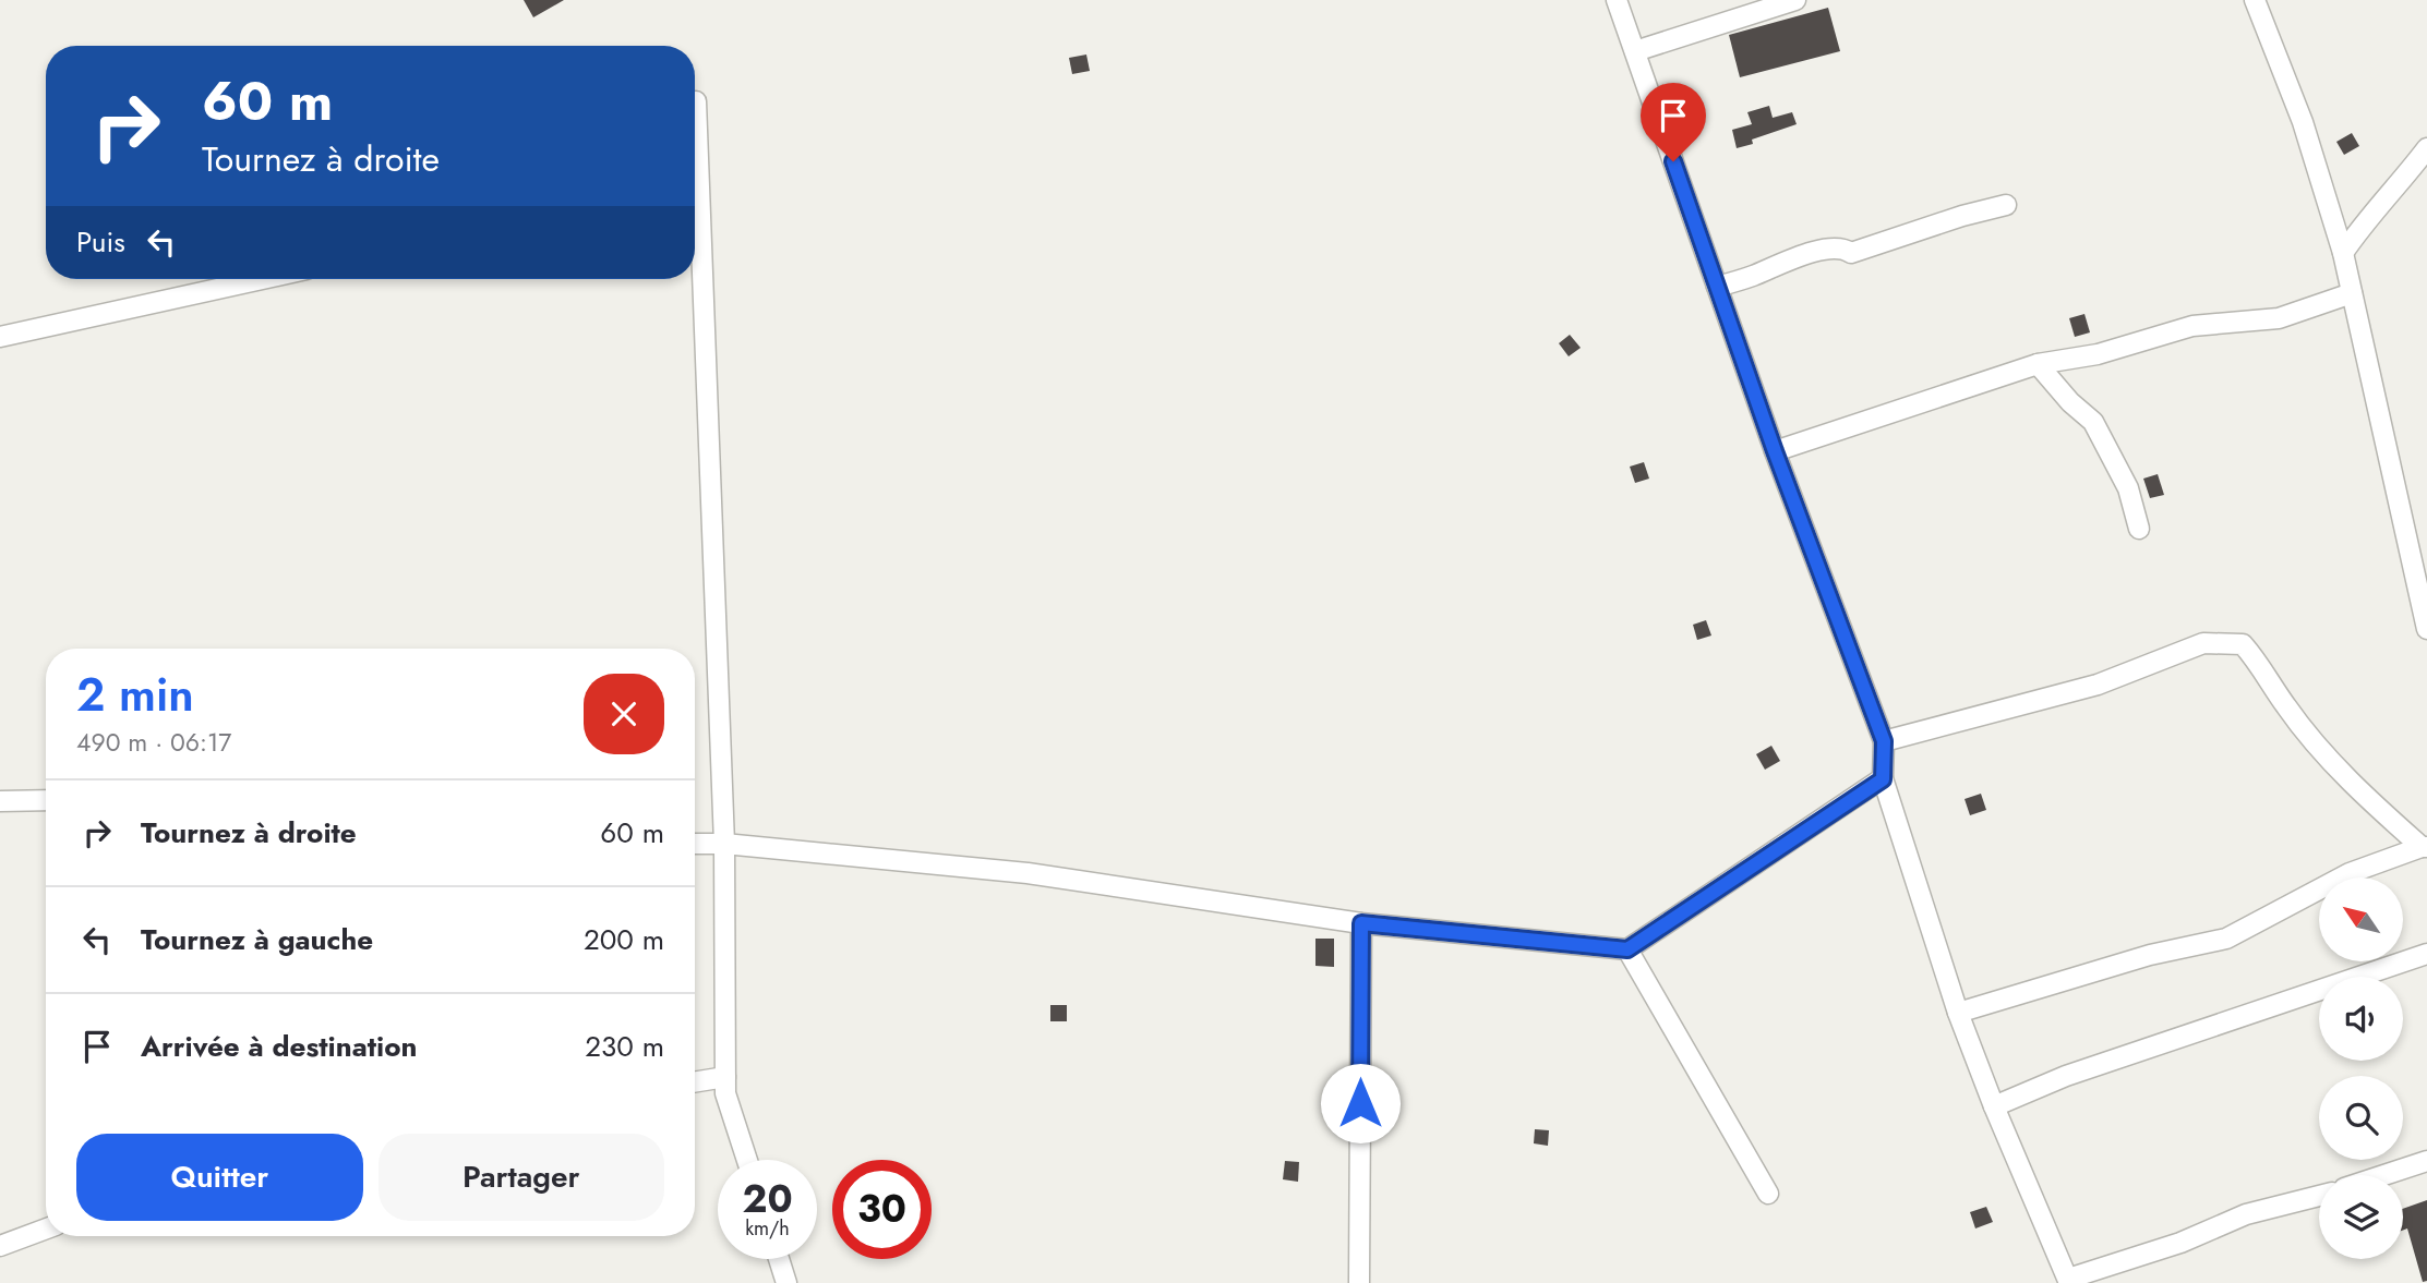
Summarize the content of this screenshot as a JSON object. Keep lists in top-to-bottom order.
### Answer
{
  "north": "top left",
  "page": {
    "turn": ["60 m", "Tournez à droite"],
    "then": "Puis",
    "heading": ["2 min", "490 m · 06:17"],
    "list": [
      {
        "name": "Tournez à droite",
        "value": "60 m"
      },
      {
        "name": "Tournez à gauche",
        "value": "200 m"
      },
      {
        "name": "Arrivée à destination",
        "value": "230 m"
      }
    ],
    "buttons": ["Quitter", "Partager"],
    "speed": "20 km/h",
    "limit": "30"
  }
}
